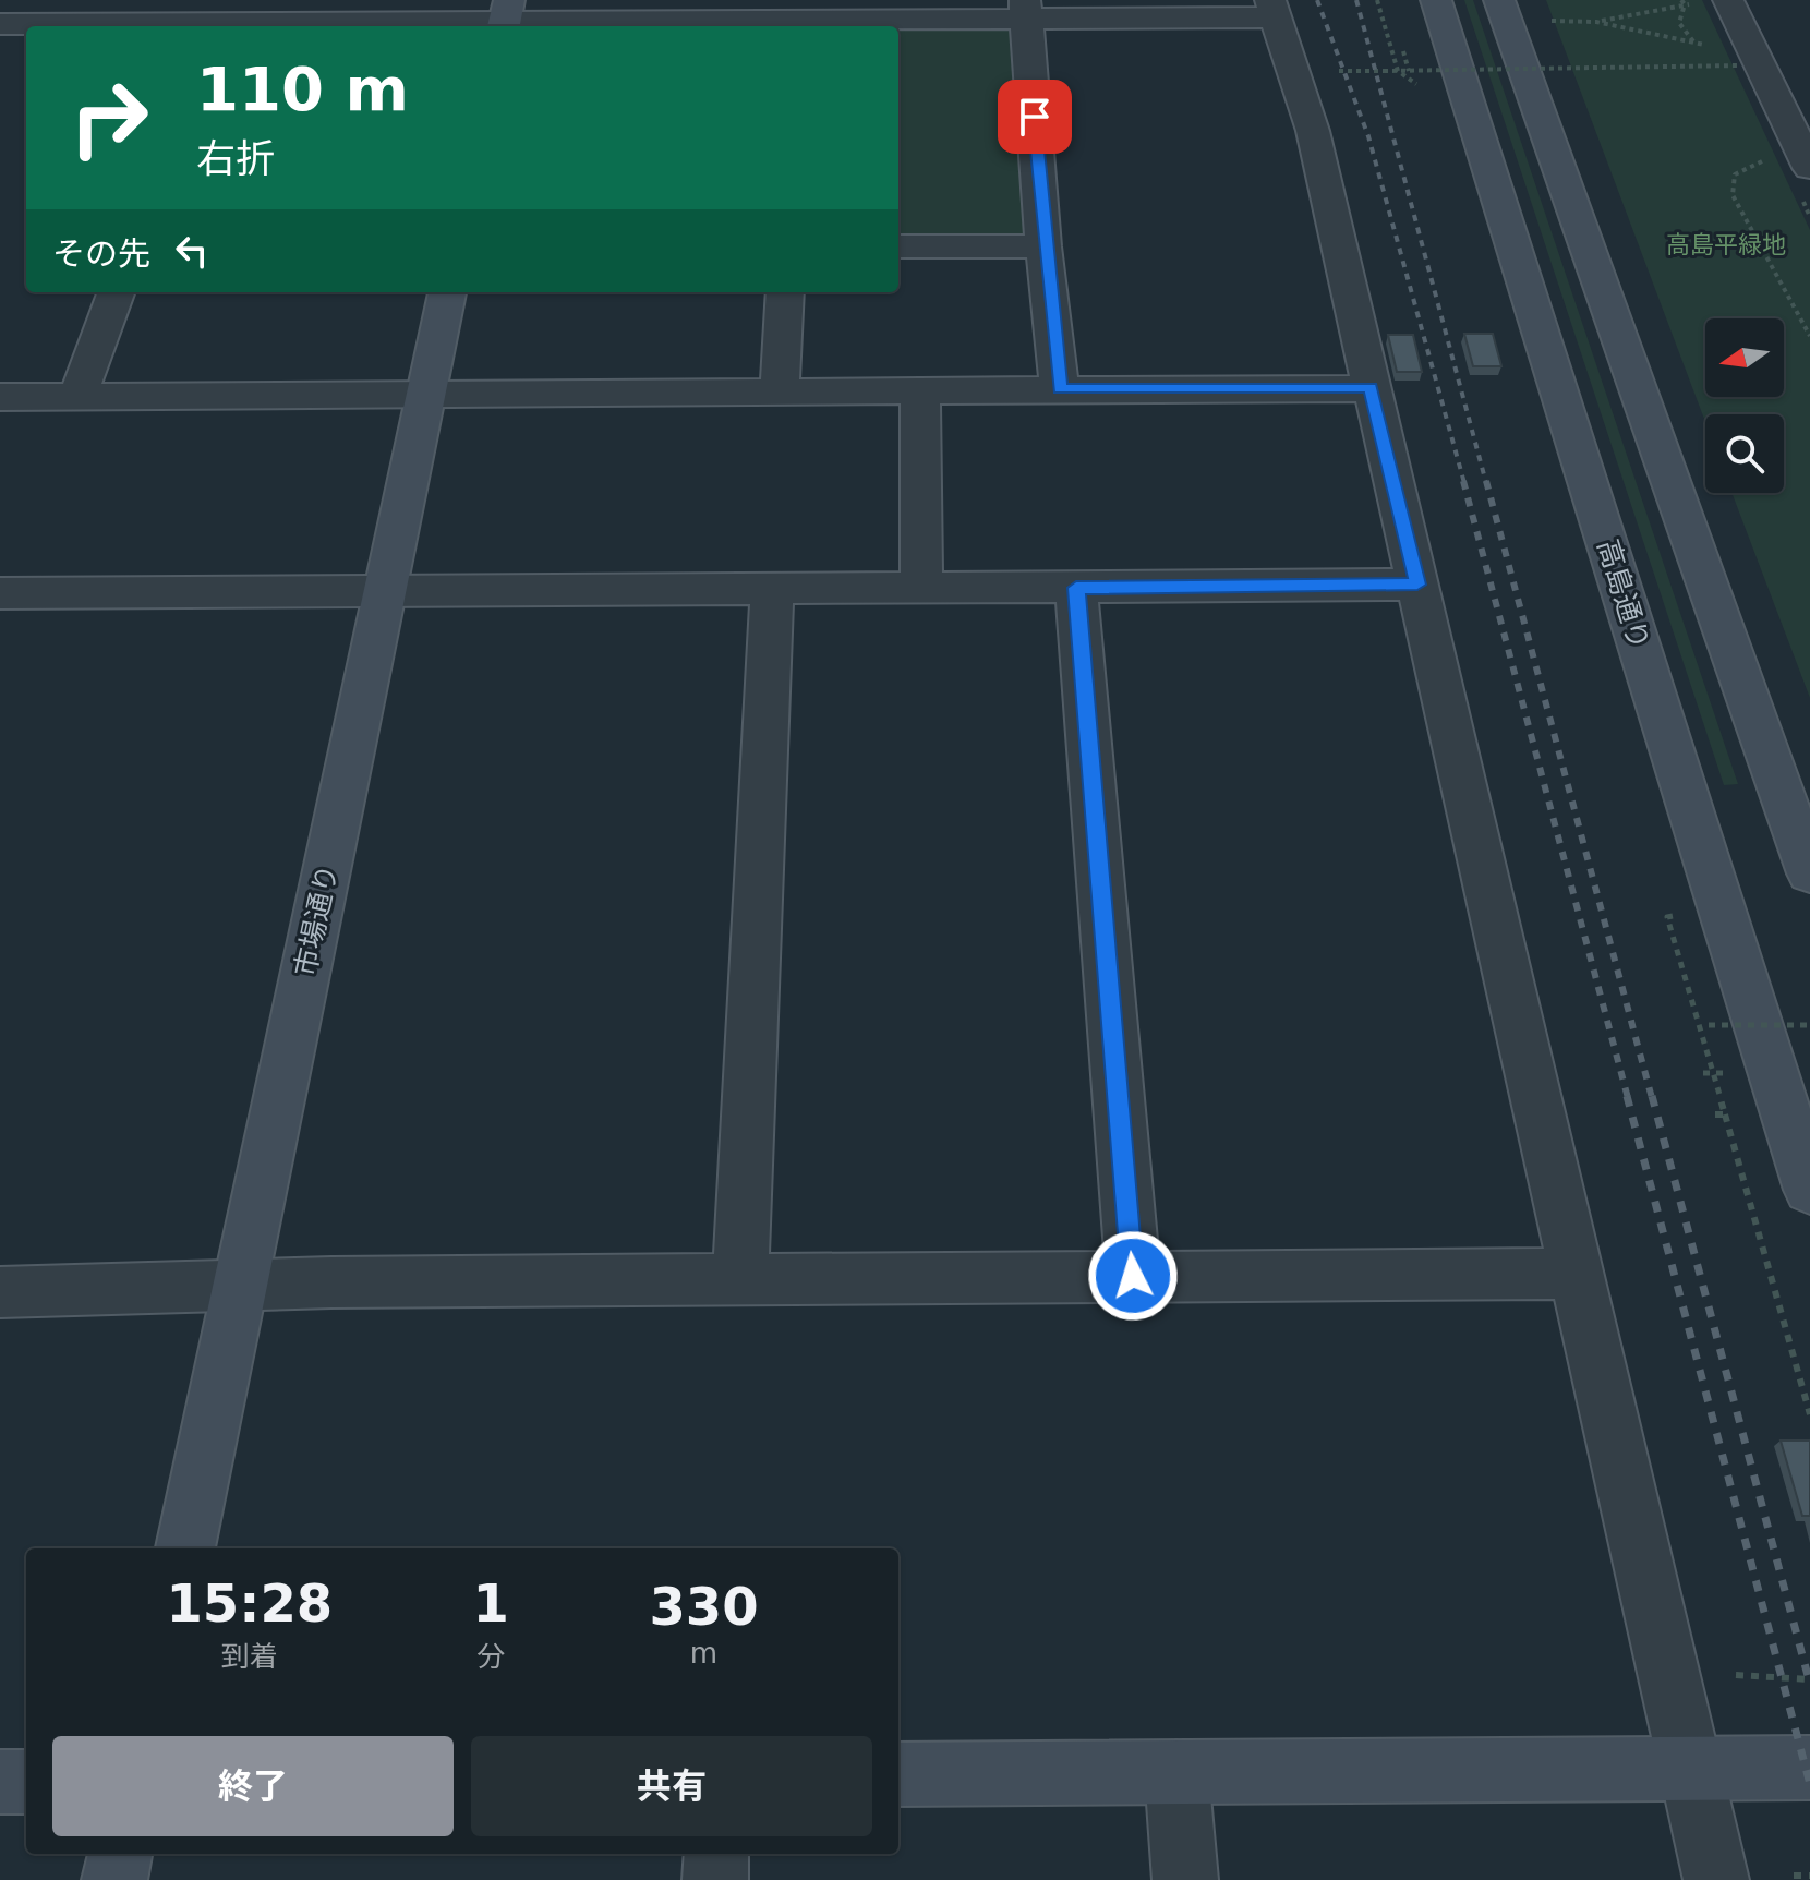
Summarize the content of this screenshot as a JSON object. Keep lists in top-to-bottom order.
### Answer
{
  "streets": {
    "main road": ["高島通り", "市場通り"]
  },
  "parks": ["高島平緑地"],
  "north": "left",
  "page": {
    "turn": ["110 m", "右折"],
    "then": "その先",
    "eta": [
      "15:28",
      "到着",
      "1",
      "分",
      "330",
      "m"
    ],
    "buttons": ["終了", "共有"]
  }
}
